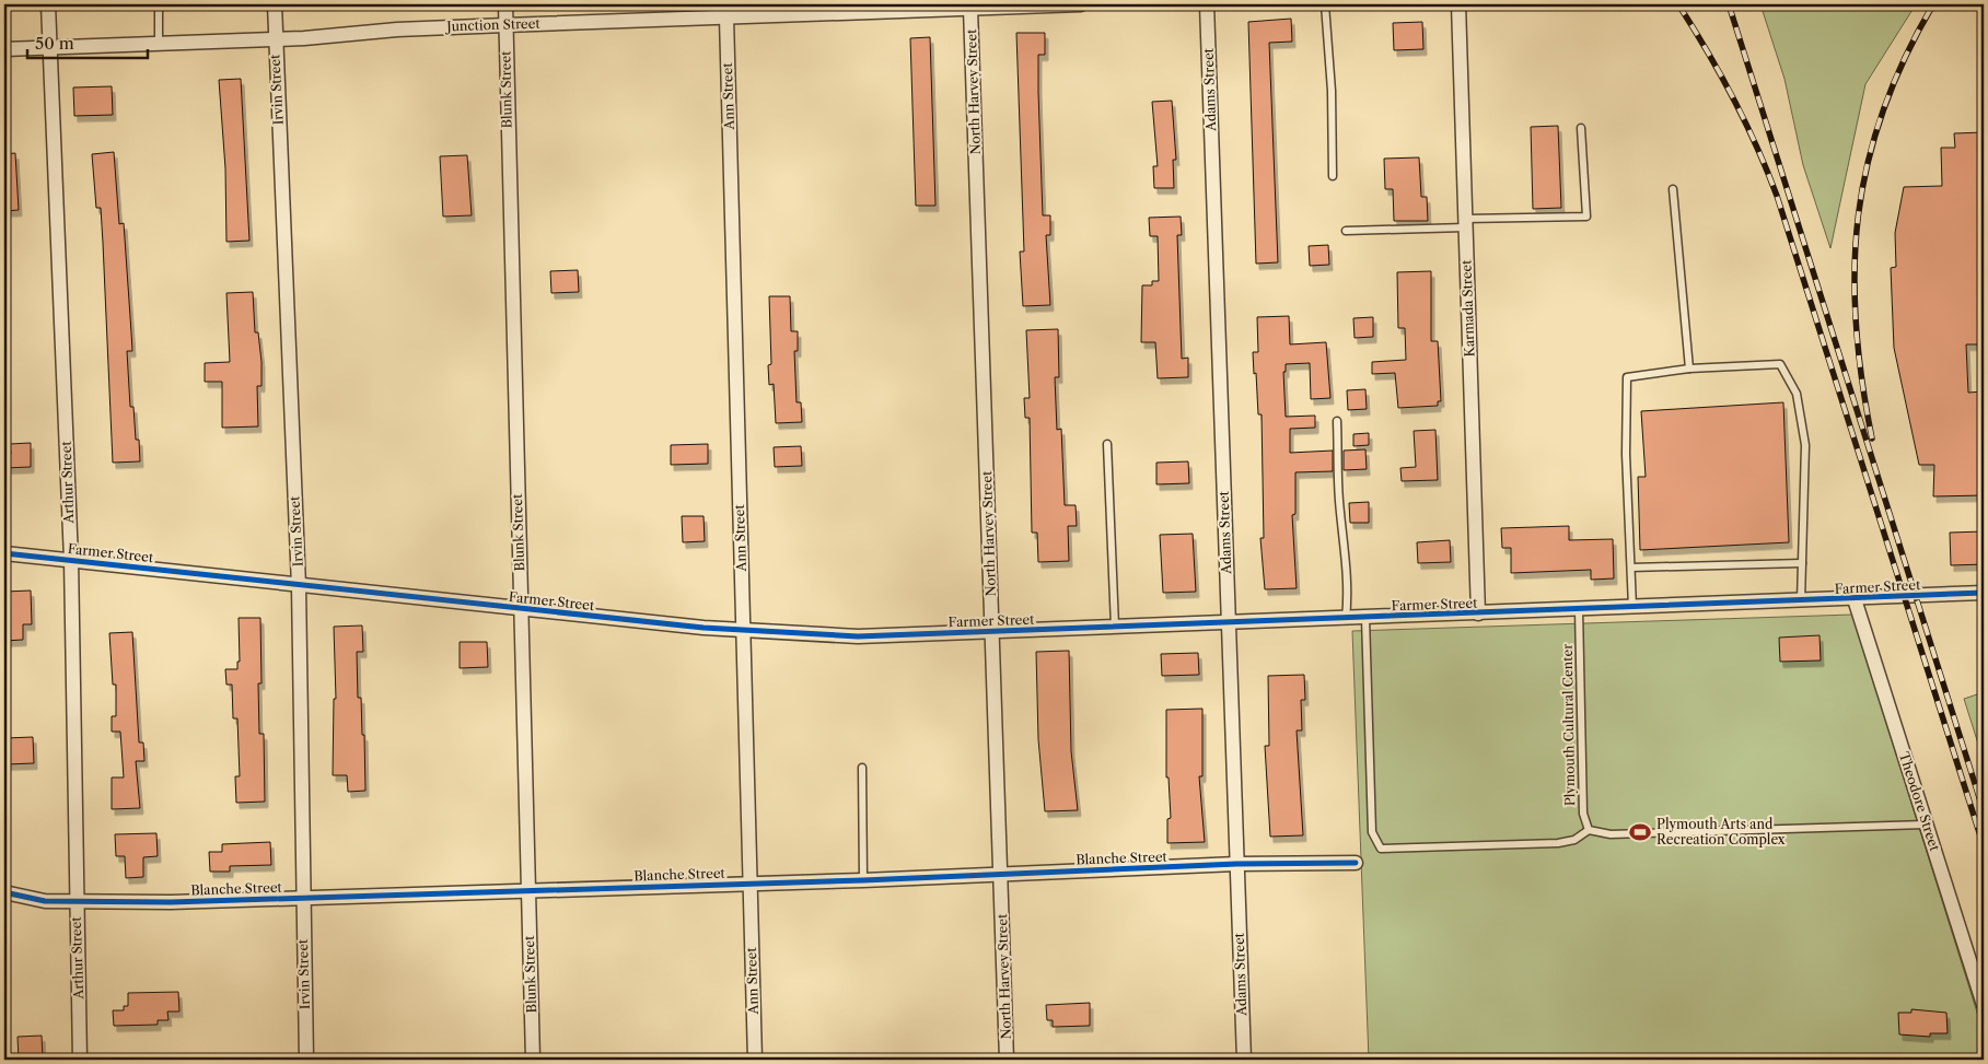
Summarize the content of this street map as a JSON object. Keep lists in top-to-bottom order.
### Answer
{
  "streets": {
    "street": [
      "Junction Street",
      "Irvin Street",
      "Blunk Street",
      "Adams Street",
      "North Harvey Street",
      "Ann Street",
      "Karmada Street",
      "Arthur Street",
      "Farmer Street",
      "Theodore Street",
      "Blanche Street"
    ],
    "lane": ["Plymouth Cultural Center"]
  },
  "crossings": [
    ["Junction Street", "Irvin Street"],
    ["Junction Street", "Blunk Street"],
    ["Junction Street", "North Harvey Street"],
    ["Junction Street", "Ann Street"],
    ["Junction Street", "Arthur Street"],
    ["Irvin Street", "Farmer Street"],
    ["Irvin Street", "Blanche Street"],
    ["Blunk Street", "Farmer Street"],
    ["Blunk Street", "Blanche Street"],
    ["Adams Street", "Farmer Street"],
    ["Adams Street", "Blanche Street"],
    ["North Harvey Street", "Farmer Street"],
    ["North Harvey Street", "Blanche Street"],
    ["Ann Street", "Farmer Street"],
    ["Ann Street", "Blanche Street"],
    ["Karmada Street", "Farmer Street"],
    ["Arthur Street", "Farmer Street"],
    ["Arthur Street", "Blanche Street"],
    ["Farmer Street", "Plymouth Cultural Center"],
    ["Farmer Street", "Theodore Street"]
  ],
  "places": {
    "sports": ["Plymouth Arts and Recreation Complex"]
  },
  "scale_bar": "50 m"
}
